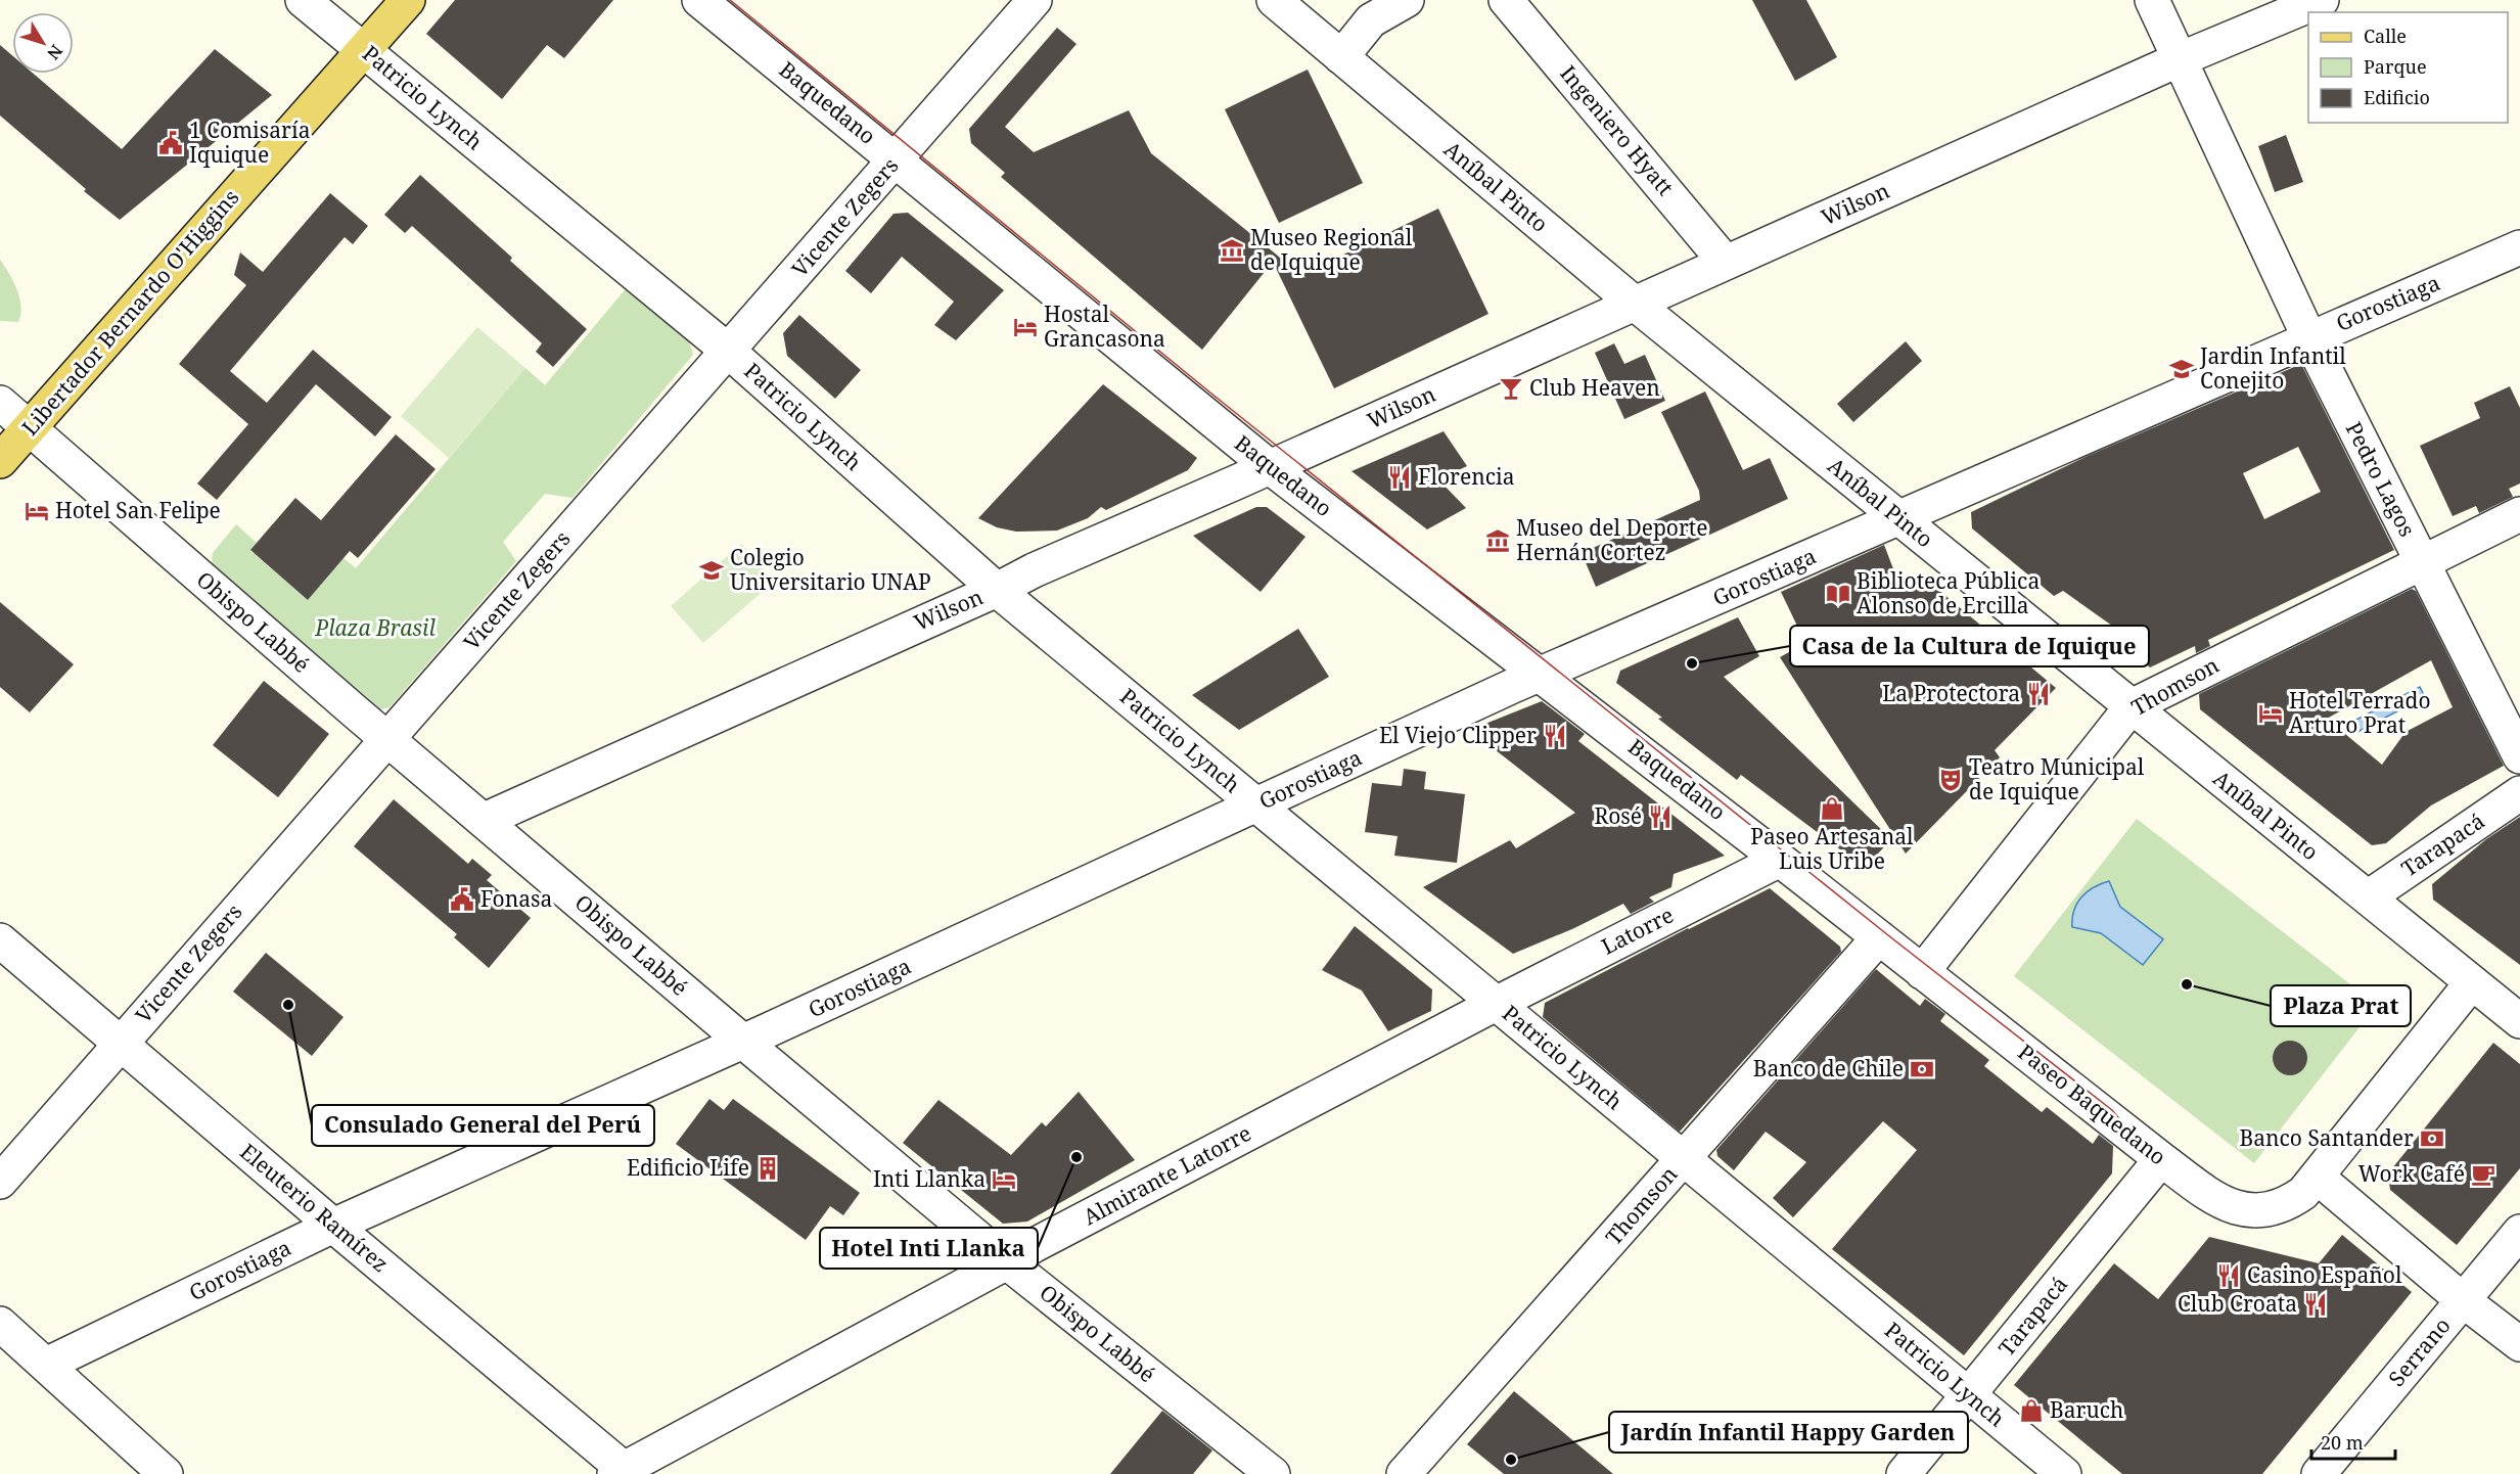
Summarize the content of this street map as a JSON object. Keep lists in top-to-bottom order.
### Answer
{
  "streets": {
    "main road": ["Libertador Bernardo O'Higgins"],
    "street": [
      "Patricio Lynch",
      "Baquedano",
      "Ingeniero Hyatt",
      "Aníbal Pinto",
      "Wilson",
      "Vicente Zegers",
      "Gorostiaga",
      "Pedro Lagos",
      "Obispo Labbé",
      "Thomson",
      "Tarapacá",
      "Latorre",
      "Paseo Baquedano",
      "Almirante Latorre",
      "Eleuterio Ramírez",
      "Serrano"
    ]
  },
  "crossings": [
    ["Patricio Lynch", "Wilson"],
    ["Patricio Lynch", "Vicente Zegers"],
    ["Patricio Lynch", "Gorostiaga"],
    ["Patricio Lynch", "Libertador Bernardo O'Higgins"],
    ["Patricio Lynch", "Thomson"],
    ["Patricio Lynch", "Tarapacá"],
    ["Patricio Lynch", "Latorre"],
    ["Patricio Lynch", "Almirante Latorre"],
    ["Baquedano", "Wilson"],
    ["Baquedano", "Vicente Zegers"],
    ["Baquedano", "Gorostiaga"],
    ["Baquedano", "Thomson"],
    ["Baquedano", "Latorre"],
    ["Baquedano", "Paseo Baquedano"],
    ["Ingeniero Hyatt", "Wilson"],
    ["Aníbal Pinto", "Wilson"],
    ["Aníbal Pinto", "Gorostiaga"],
    ["Aníbal Pinto", "Thomson"],
    ["Aníbal Pinto", "Tarapacá"],
    ["Wilson", "Pedro Lagos"],
    ["Wilson", "Obispo Labbé"],
    ["Vicente Zegers", "Obispo Labbé"],
    ["Vicente Zegers", "Eleuterio Ramírez"],
    ["Gorostiaga", "Pedro Lagos"],
    ["Gorostiaga", "Obispo Labbé"],
    ["Gorostiaga", "Eleuterio Ramírez"],
    ["Libertador Bernardo O'Higgins", "Obispo Labbé"],
    ["Pedro Lagos", "Thomson"],
    ["Obispo Labbé", "Almirante Latorre"],
    ["Thomson", "Paseo Baquedano"],
    ["Tarapacá", "Paseo Baquedano"],
    ["Latorre", "Almirante Latorre"],
    ["Almirante Latorre", "Eleuterio Ramírez"]
  ],
  "parks": ["Plaza Brasil"],
  "places": {
    "public building": ["1 Comisaría Iquique", "Fonasa"],
    "museum": ["Museo Regional de Iquique", "Museo del Deporte Hernán Cortez"],
    "hotel": [
      "Hostal Grancasona",
      "Hotel San Felipe",
      "Hotel Terrado Arturo Prat",
      "Inti Llanka"
    ],
    "school or university": ["Jardin Infantil Conejito", "Colegio Universitario UNAP"],
    "bar": ["Club Heaven"],
    "restaurant": [
      "Florencia",
      "La Protectora",
      "El Viejo Clipper",
      "Rosé",
      "Casino Español",
      "Club Croata"
    ],
    "library": ["Biblioteca Pública Alonso de Ercilla"],
    "other": [
      "Casa de la Cultura de Iquique",
      "Plaza Prat",
      "Consulado General del Perú",
      "Hotel Inti Llanka",
      "Jardín Infantil Happy Garden"
    ],
    "theatre": ["Teatro Municipal de Iquique"],
    "shop": ["Paseo Artesanal Luis Uribe", "Baruch"],
    "bank": ["Banco de Chile", "Banco Santander"],
    "building": ["Edificio Life"],
    "cafe": ["Work Café"]
  },
  "legend": ["Calle", "Parque", "Edificio"],
  "scale_bar": "20 m",
  "north": "bottom right"
}
